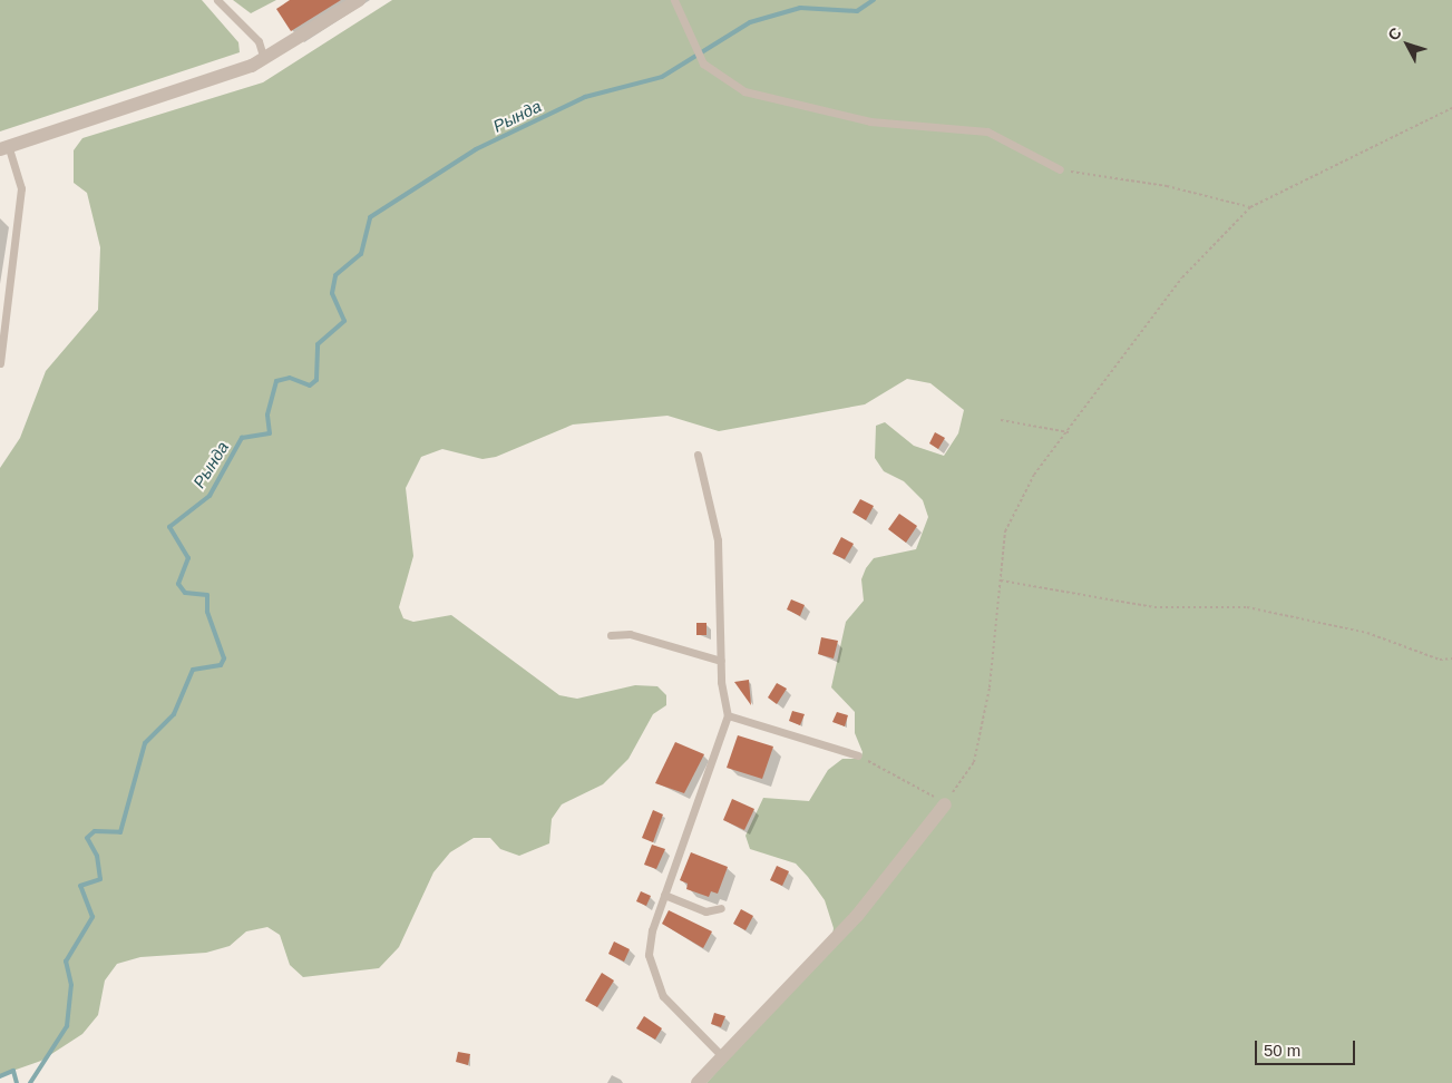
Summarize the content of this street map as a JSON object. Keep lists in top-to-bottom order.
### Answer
{
  "water": ["Рында"],
  "scale_bar": "50 m",
  "north": "top left"
}
